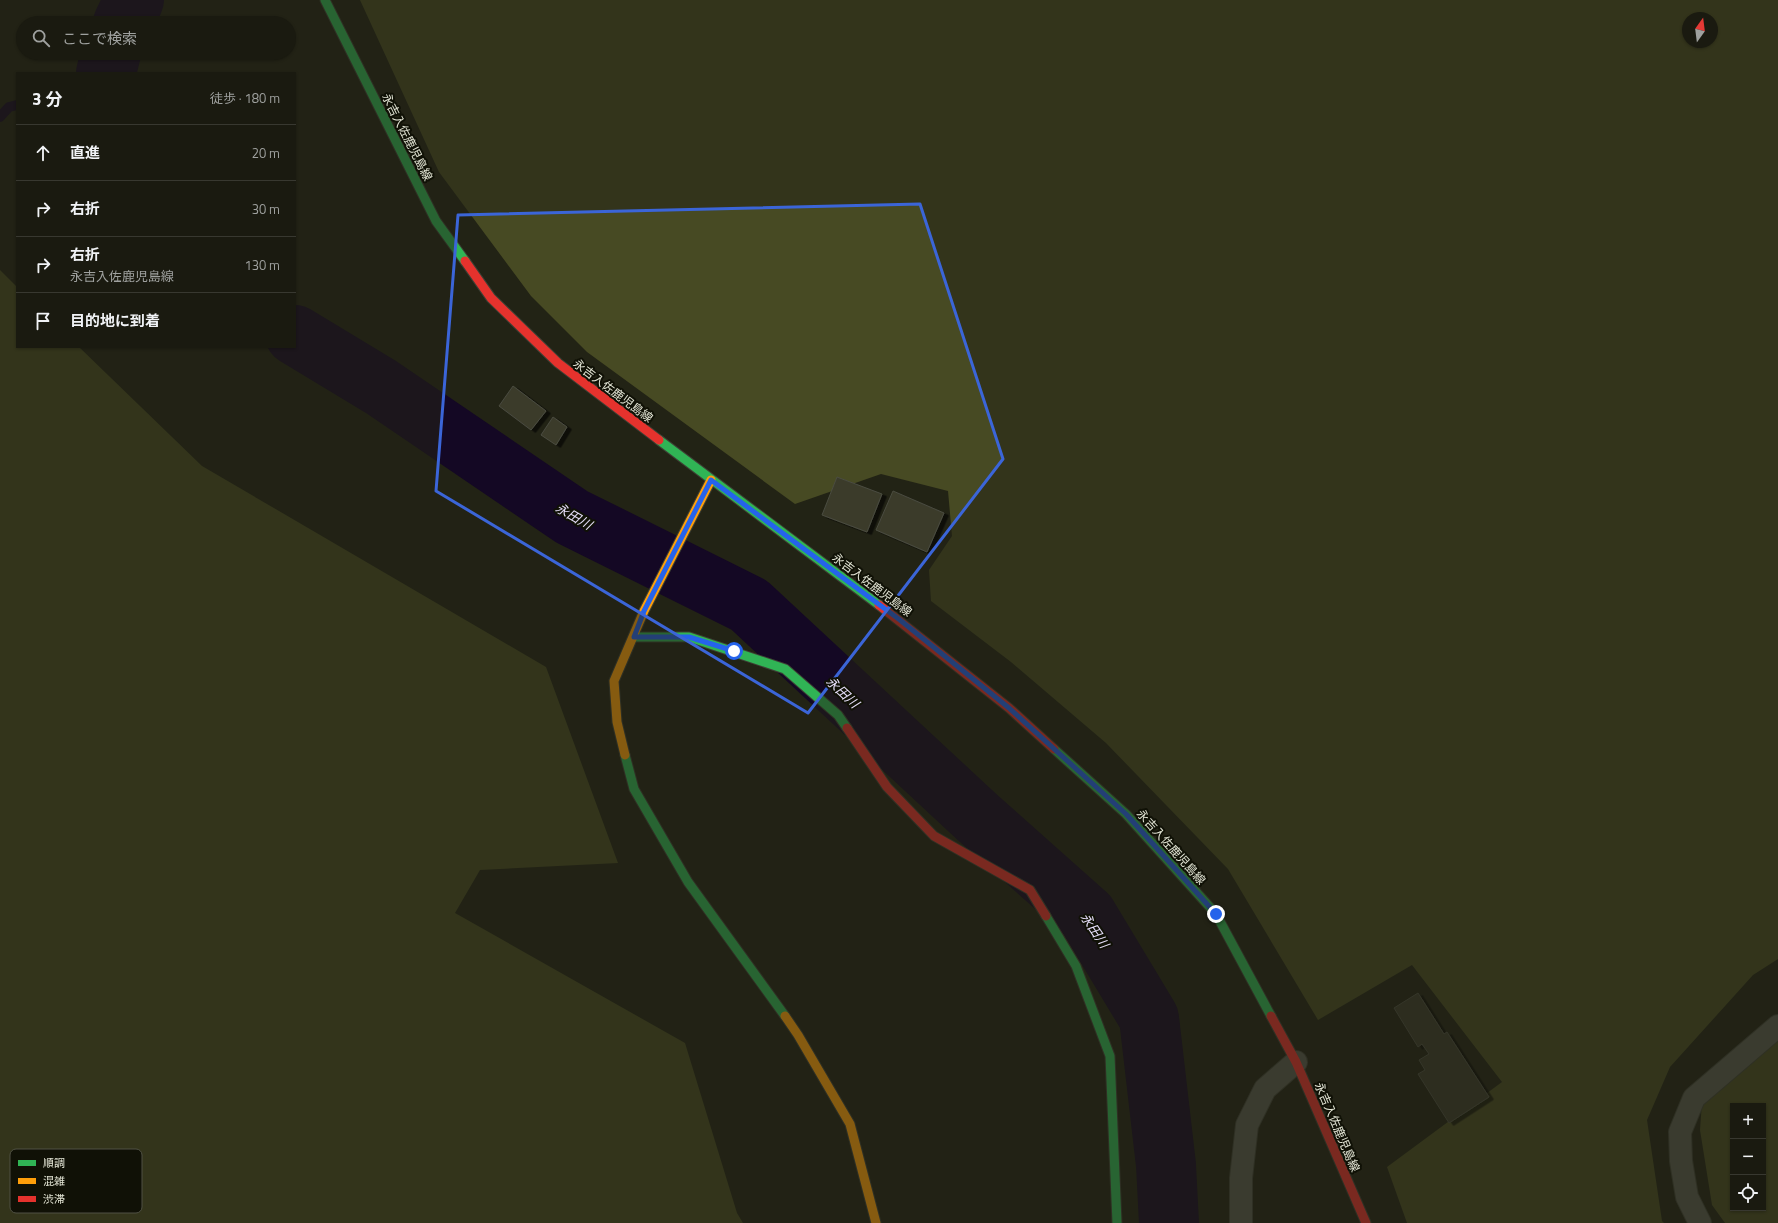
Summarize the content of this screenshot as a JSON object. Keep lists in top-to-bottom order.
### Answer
{
  "streets": {
    "street": ["永吉入佐鹿児島線"]
  },
  "water": ["永田川"],
  "legend": ["順調", "混雑", "渋滞"],
  "north": "top",
  "page": {
    "search": "ここで検索",
    "heading": ["3 分", "徒歩 · 180 m"],
    "list": [
      ["直進", "20 m"],
      ["右折", "30 m"],
      ["右折", "永吉入佐鹿児島線", "130 m"],
      "目的地に到着"
    ],
    "map_buttons": ["+", "−"]
  }
}
